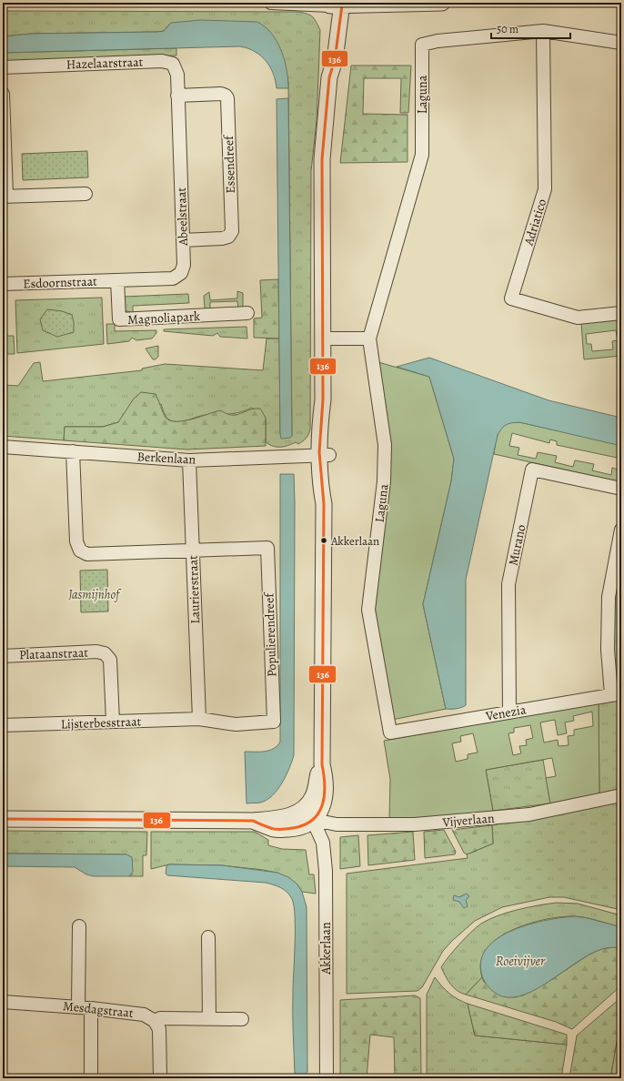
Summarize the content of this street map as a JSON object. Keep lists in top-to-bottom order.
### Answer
{
  "streets": {
    "street": [
      "Hazelaarstraat",
      "Laguna",
      "Essendreef",
      "Abeelstraat",
      "Adriatico",
      "Esdoornstraat",
      "Magnoliapark",
      "Berkenlaan",
      "Murano",
      "Laurierstraat",
      "Populierendreef",
      "Plataanstraat",
      "Venezia",
      "Lijsterbesstraat",
      "Vijverlaan",
      "Akkerlaan",
      "Mesdagstraat"
    ]
  },
  "crossings": [
    ["Hazelaarstraat", "Essendreef"],
    ["Hazelaarstraat", "Abeelstraat"],
    ["Laguna", "Adriatico"],
    ["Laguna", "Venezia"],
    ["Essendreef", "Abeelstraat"],
    ["Abeelstraat", "Esdoornstraat"],
    ["Abeelstraat", "Magnoliapark"],
    ["Esdoornstraat", "Magnoliapark"],
    ["Berkenlaan", "Laurierstraat"],
    ["Murano", "Venezia"],
    ["Laurierstraat", "Populierendreef"],
    ["Laurierstraat", "Lijsterbesstraat"],
    ["Populierendreef", "Lijsterbesstraat"],
    ["Plataanstraat", "Lijsterbesstraat"],
    ["Vijverlaan", "Akkerlaan"]
  ],
  "water": ["Roeivijver"],
  "parks": ["Jasmijnhof"],
  "places": ["Akkerlaan"],
  "lines": ["transit line 136"],
  "scale_bar": "50 m"
}
